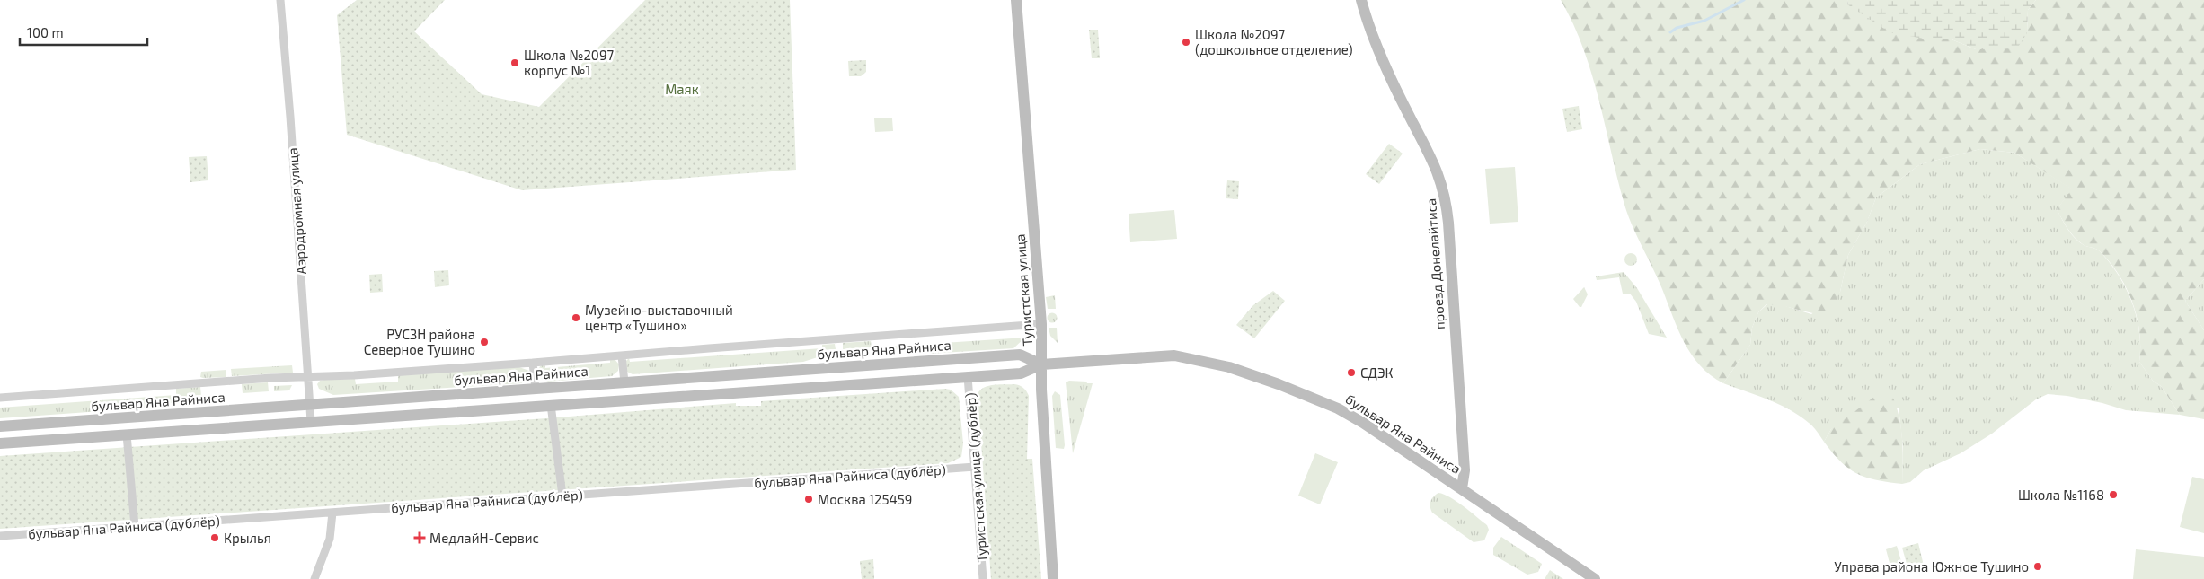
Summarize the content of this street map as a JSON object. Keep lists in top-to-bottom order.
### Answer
{
  "streets": {
    "main road": ["проезд Донелайтиса", "Туристская улица", "бульвар Яна Райниса"],
    "street": ["Аэродромная улица", "бульвар Яна Райниса (дублёр)", "Туристская улица (дублёр)"]
  },
  "crossings": [
    ["Аэродромная улица", "бульвар Яна Райниса"],
    ["проезд Донелайтиса", "бульвар Яна Райниса"],
    ["Туристская улица", "бульвар Яна Райниса"],
    ["бульвар Яна Райниса", "Туристская улица (дублёр)"],
    ["бульвар Яна Райниса (дублёр)", "Туристская улица (дублёр)"]
  ],
  "parks": ["Маяк"],
  "places": {
    "other": [
      "Школа №2097 (дошкольное отделение)",
      "Школа №2097 корпус №1",
      "Музейно-выставочный центр «Тушино»",
      "РУСЗН района Северное Тушино",
      "СДЭК",
      "Школа №1168",
      "Москва 125459",
      "Крылья",
      "Управа района Южное Тушино"
    ],
    "health": ["МедлайН-Сервис"]
  },
  "scale_bar": "100 m"
}
